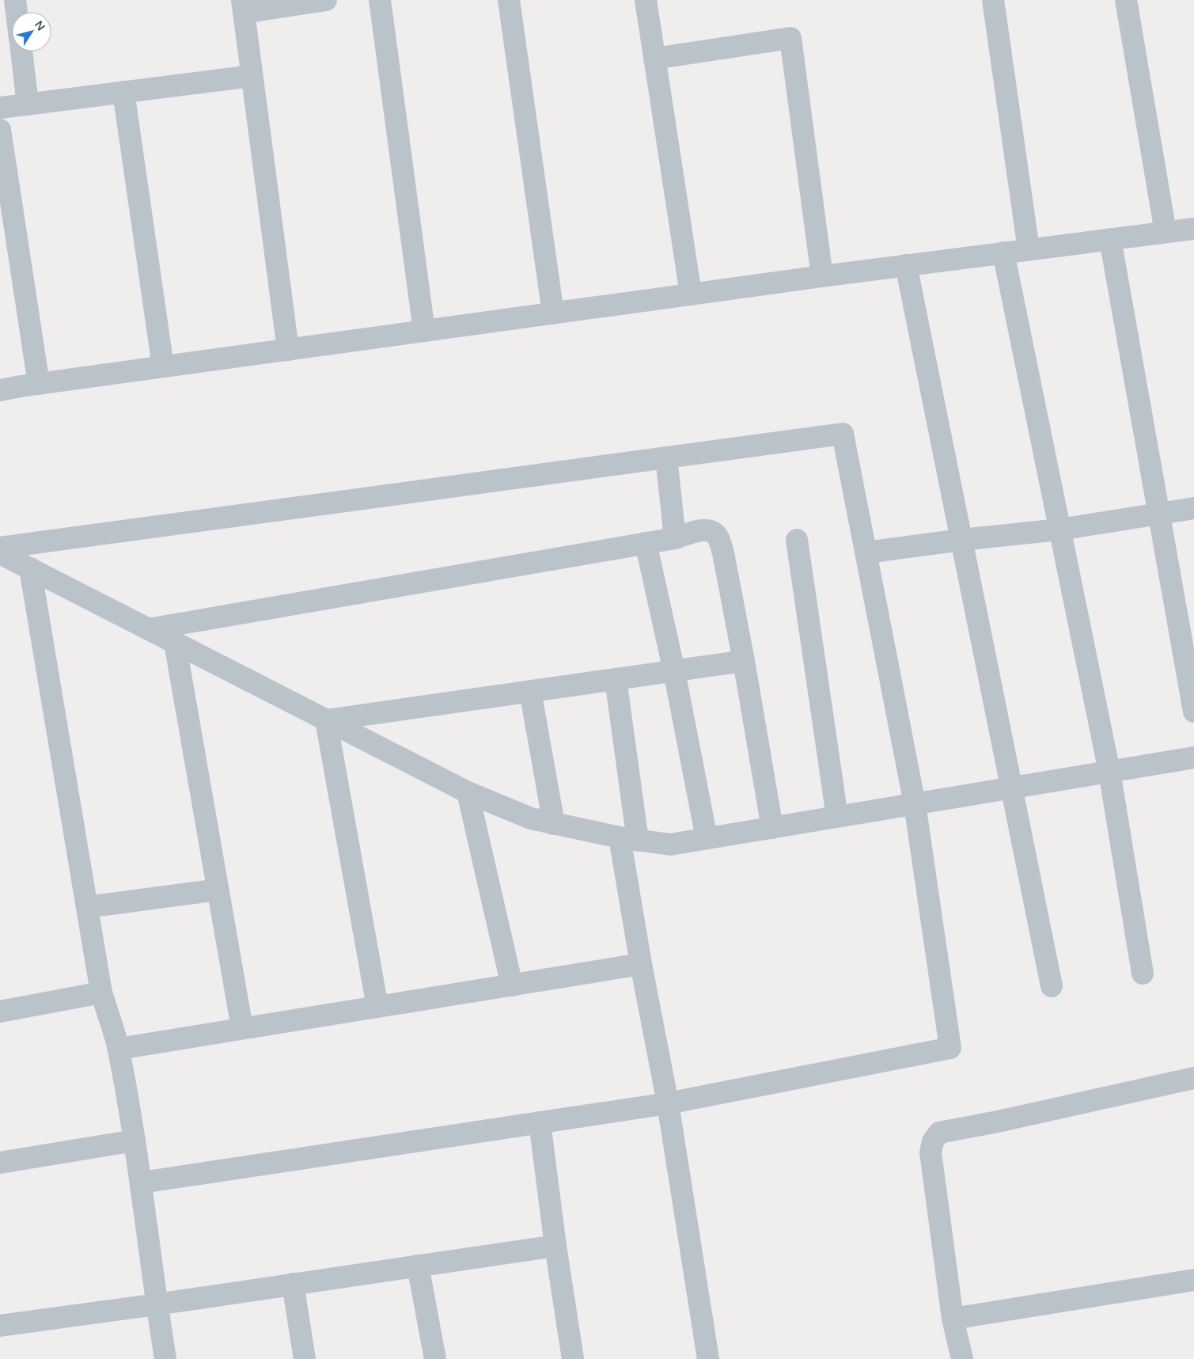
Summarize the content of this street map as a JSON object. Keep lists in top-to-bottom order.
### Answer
{
  "north": "top right"
}
